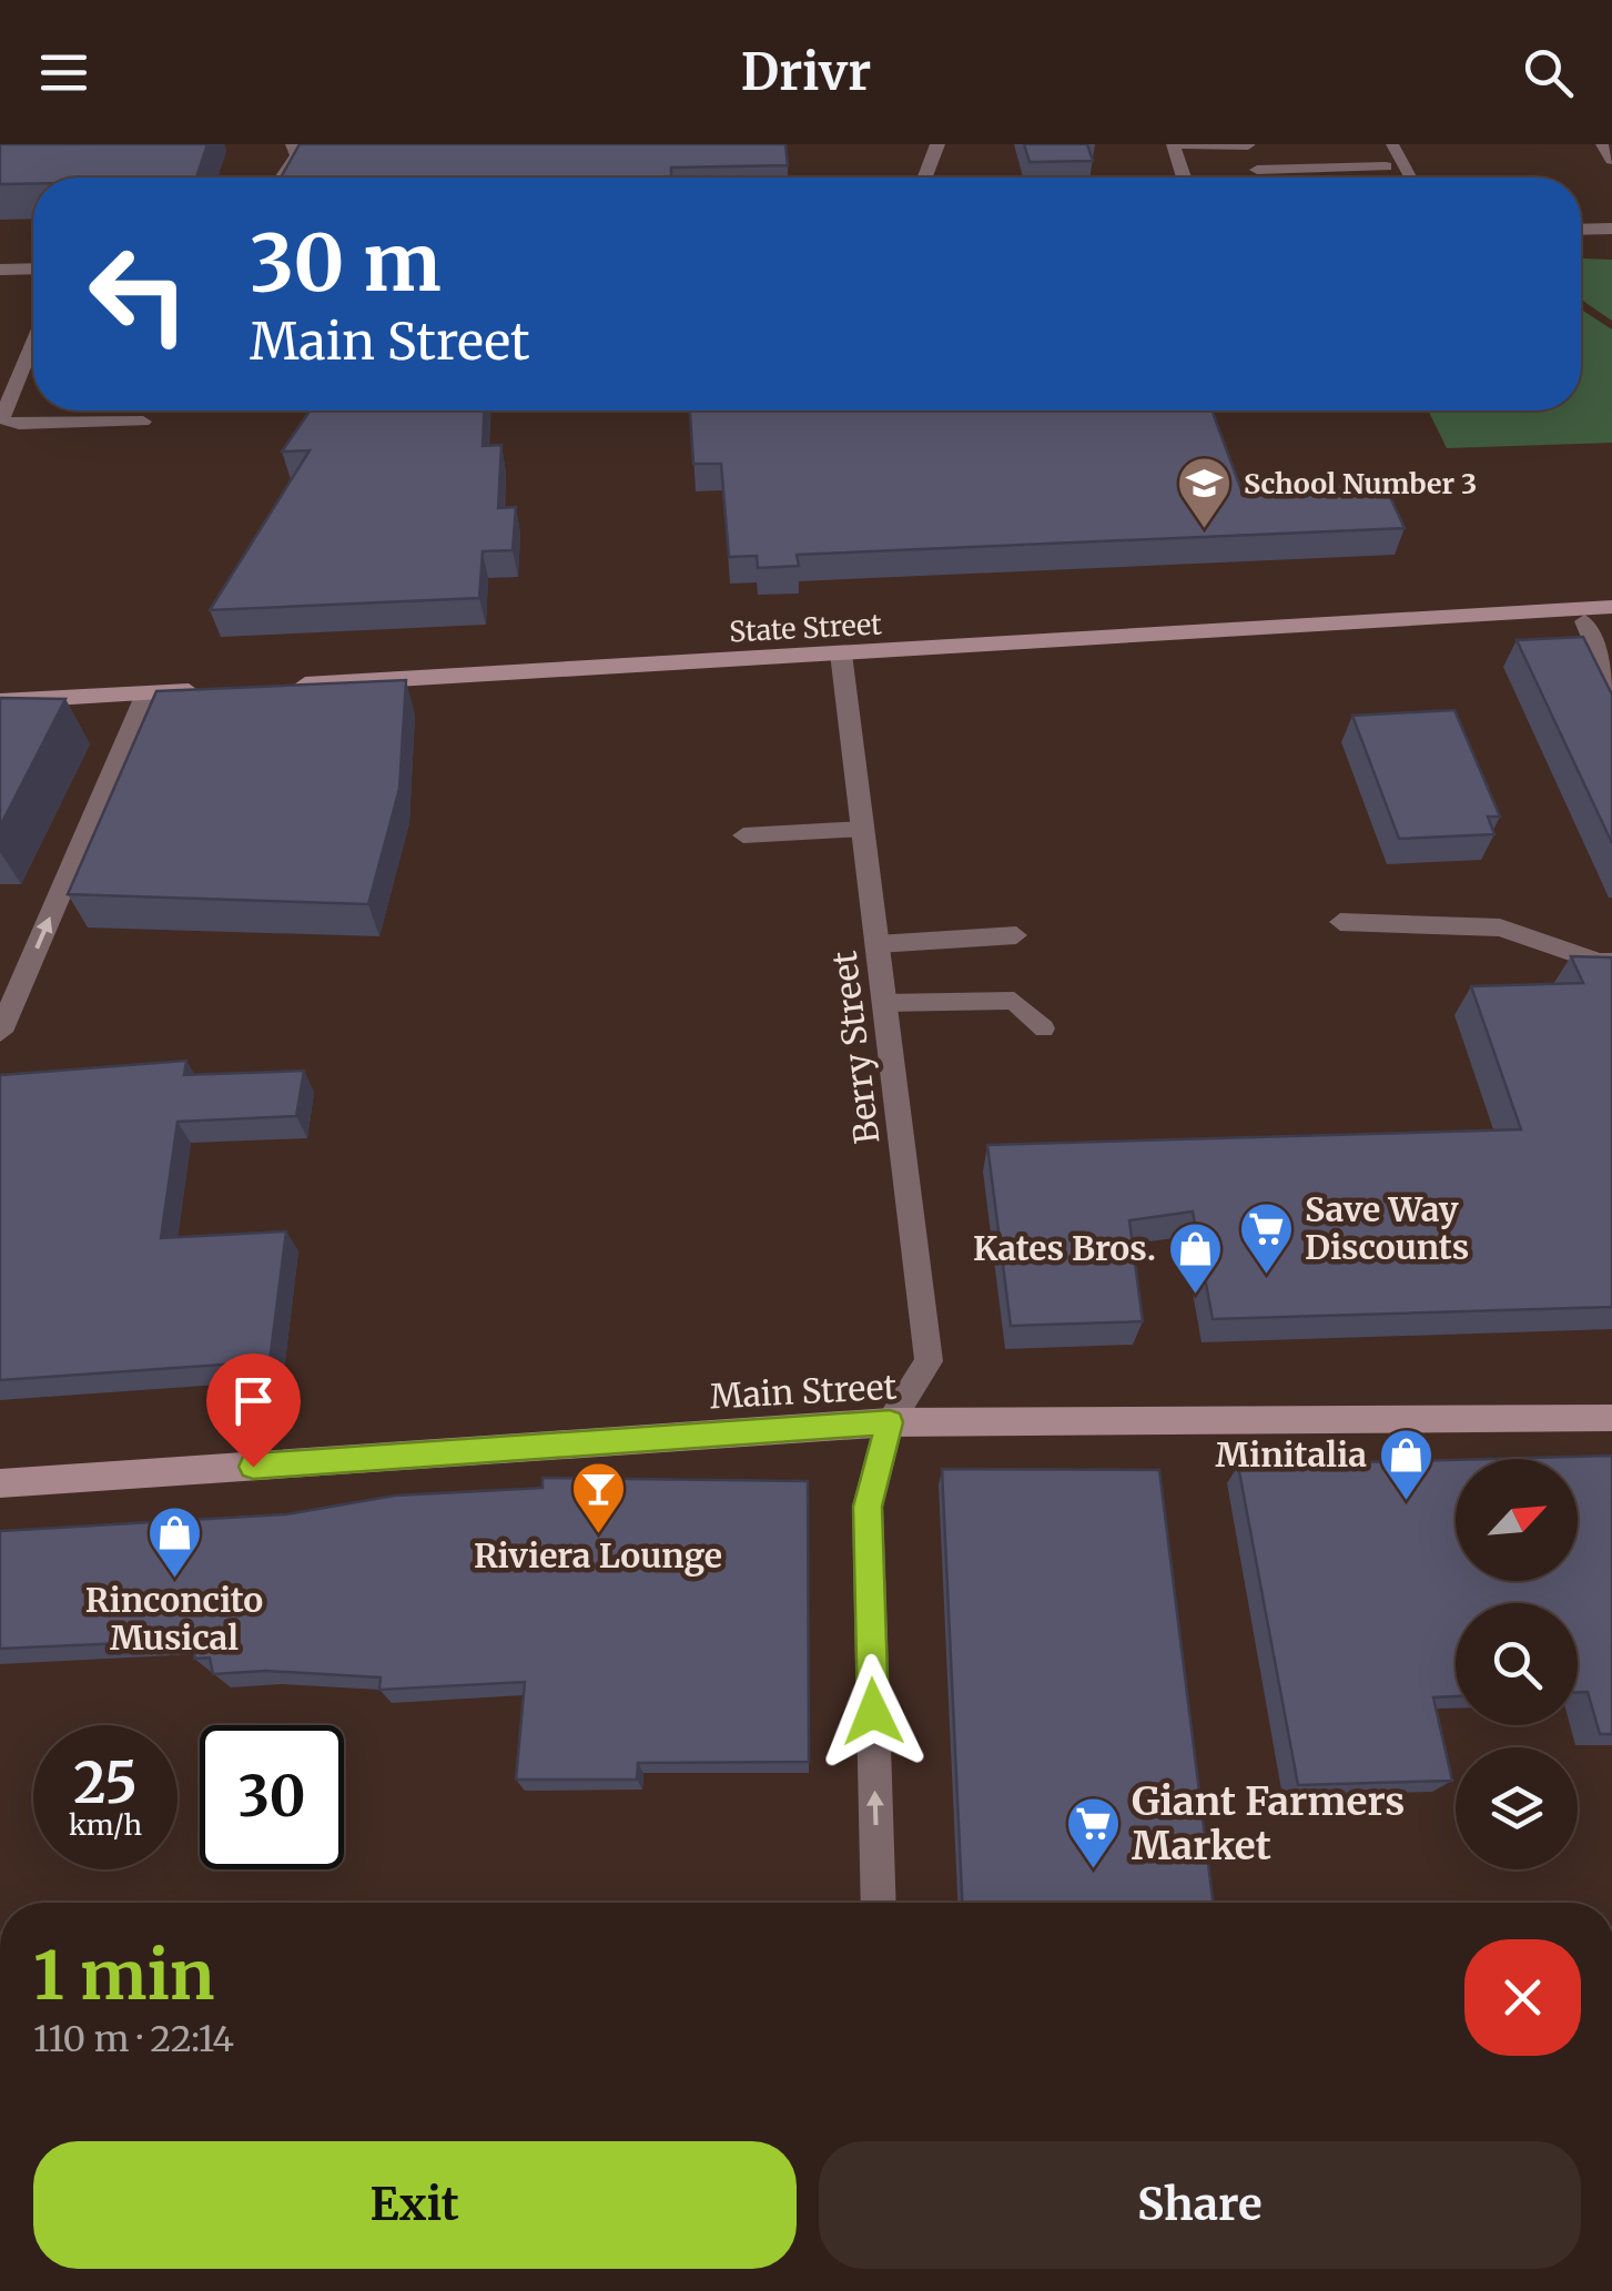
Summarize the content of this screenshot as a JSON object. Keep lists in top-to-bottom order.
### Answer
{
  "streets": {
    "street": ["State Street", "Berry Street", "Main Street"]
  },
  "crossings": [
    ["State Street", "Berry Street"],
    ["Berry Street", "Main Street"]
  ],
  "one_way": ["Berry Street"],
  "places": {
    "school or university": ["School Number 3"],
    "supermarket": ["Save Way Discounts", "Giant Farmers Market"],
    "shop": ["Kates Bros.", "Minitalia", "Rinconcito Musical"],
    "bar": ["Riviera Lounge"]
  },
  "north": "top right",
  "page": {
    "header": "Drivr",
    "turn": ["30 m", "Main Street"],
    "speed": "25 km/h",
    "limit": "30",
    "heading": ["1 min", "110 m · 22:14"],
    "buttons": ["Exit", "Share"]
  }
}
